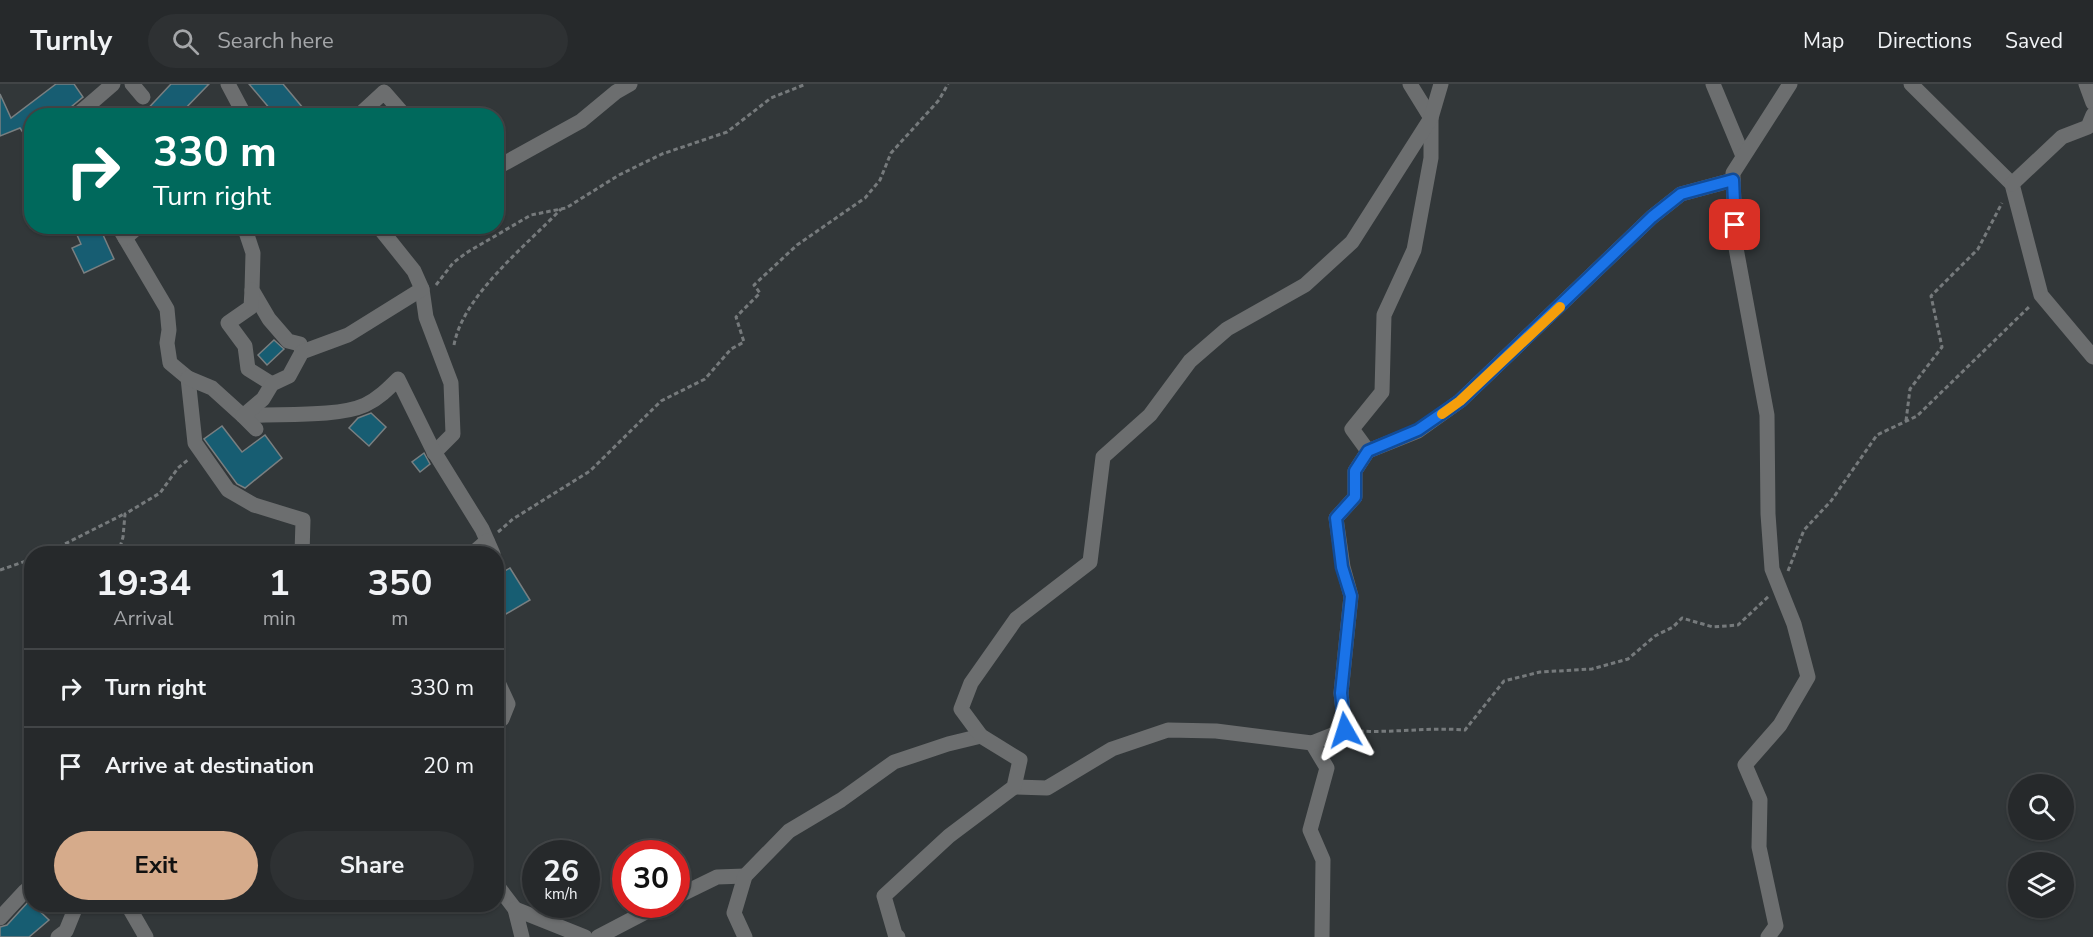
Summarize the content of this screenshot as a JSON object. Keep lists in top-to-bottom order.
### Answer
{
  "page": {
    "header": "Turnly",
    "search": "Search here",
    "nav": ["Map", "Directions", "Saved"],
    "turn": ["330 m", "Turn right"],
    "eta": [
      "19:34",
      "Arrival",
      "1",
      "min",
      "350",
      "m"
    ],
    "list": [
      {
        "name": "Turn right",
        "value": "330 m"
      },
      {
        "name": "Arrive at destination",
        "value": "20 m"
      }
    ],
    "buttons": ["Exit", "Share"],
    "speed": "26 km/h",
    "limit": "30"
  }
}
